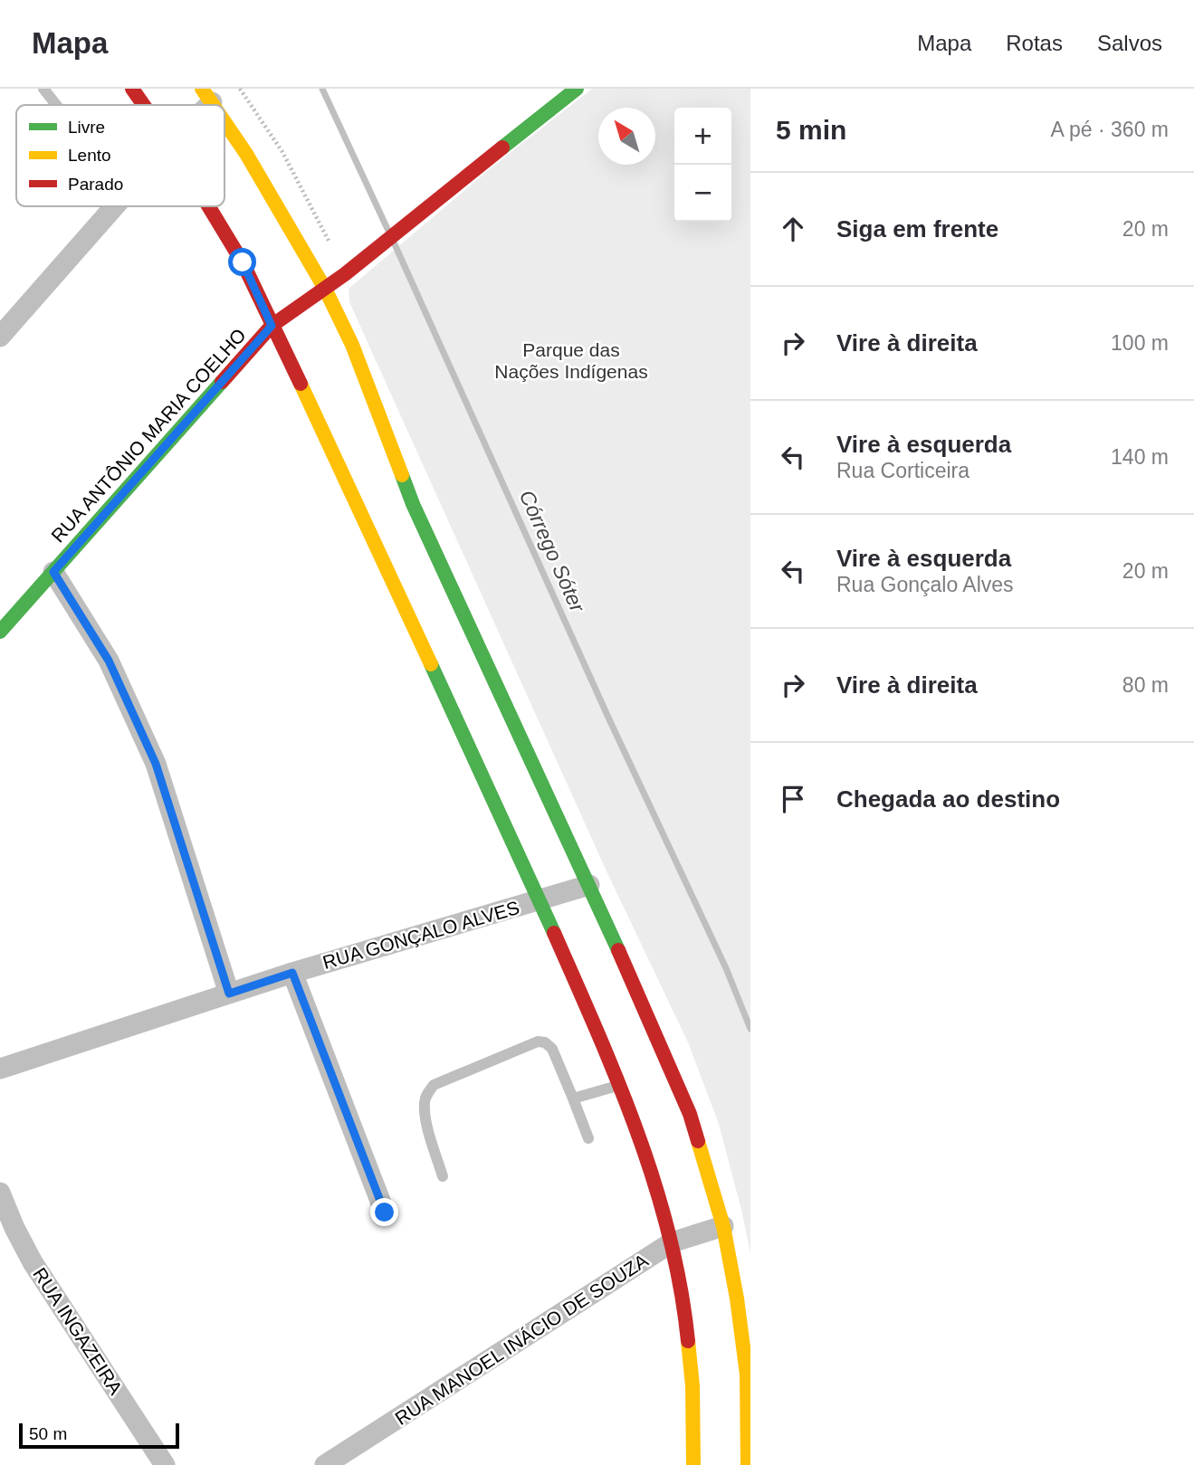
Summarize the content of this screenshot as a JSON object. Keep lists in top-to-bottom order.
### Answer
{
  "streets": {
    "main road": ["RUA ANTÔNIO MARIA COELHO"],
    "street": ["RUA GONÇALO ALVES", "RUA INGAZEIRA", "RUA MANOEL INÁCIO DE SOUZA"]
  },
  "water": ["Córrego Sóter"],
  "parks": ["Parque das Nações Indígenas"],
  "legend": ["Livre", "Lento", "Parado"],
  "scale_bar": "50 m",
  "north": "top left",
  "page": {
    "header": "Mapa",
    "nav": ["Mapa", "Rotas", "Salvos"],
    "heading": ["5 min", "A pé · 360 m"],
    "map_buttons": ["+", "−"],
    "list": [
      ["Siga em frente", "20 m"],
      ["Vire à direita", "100 m"],
      ["Vire à esquerda", "Rua Corticeira", "140 m"],
      ["Vire à esquerda", "Rua Gonçalo Alves", "20 m"],
      ["Vire à direita", "80 m"],
      "Chegada ao destino"
    ],
    "scale": "50 m"
  }
}
